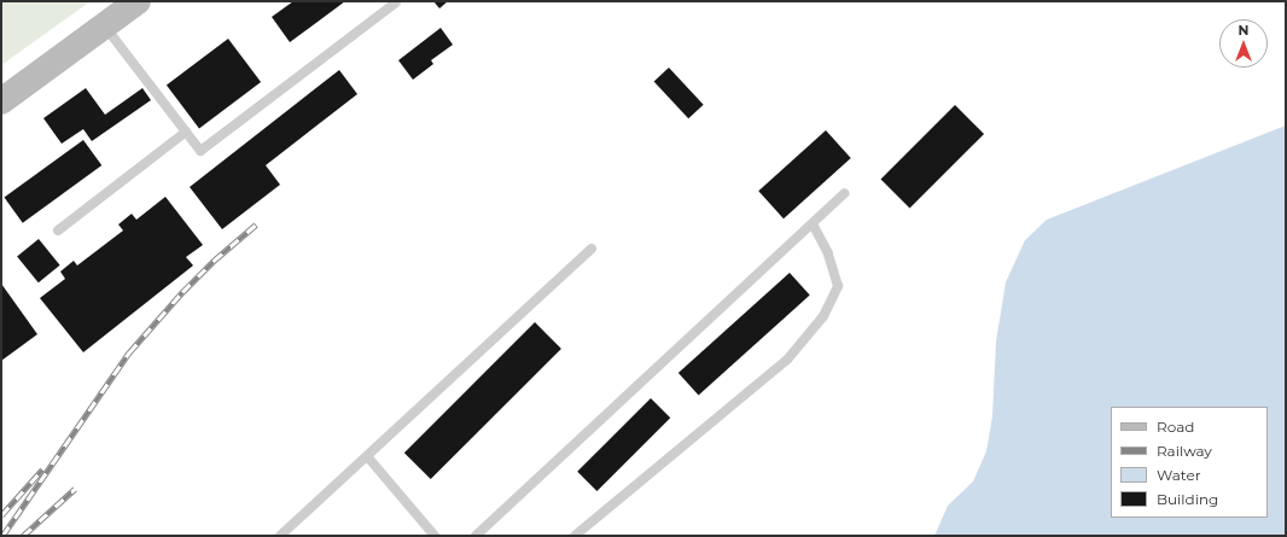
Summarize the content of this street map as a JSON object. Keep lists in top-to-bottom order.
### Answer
{
  "legend": [
    "Road",
    "Railway",
    "Water",
    "Building"
  ],
  "north": "top"
}
